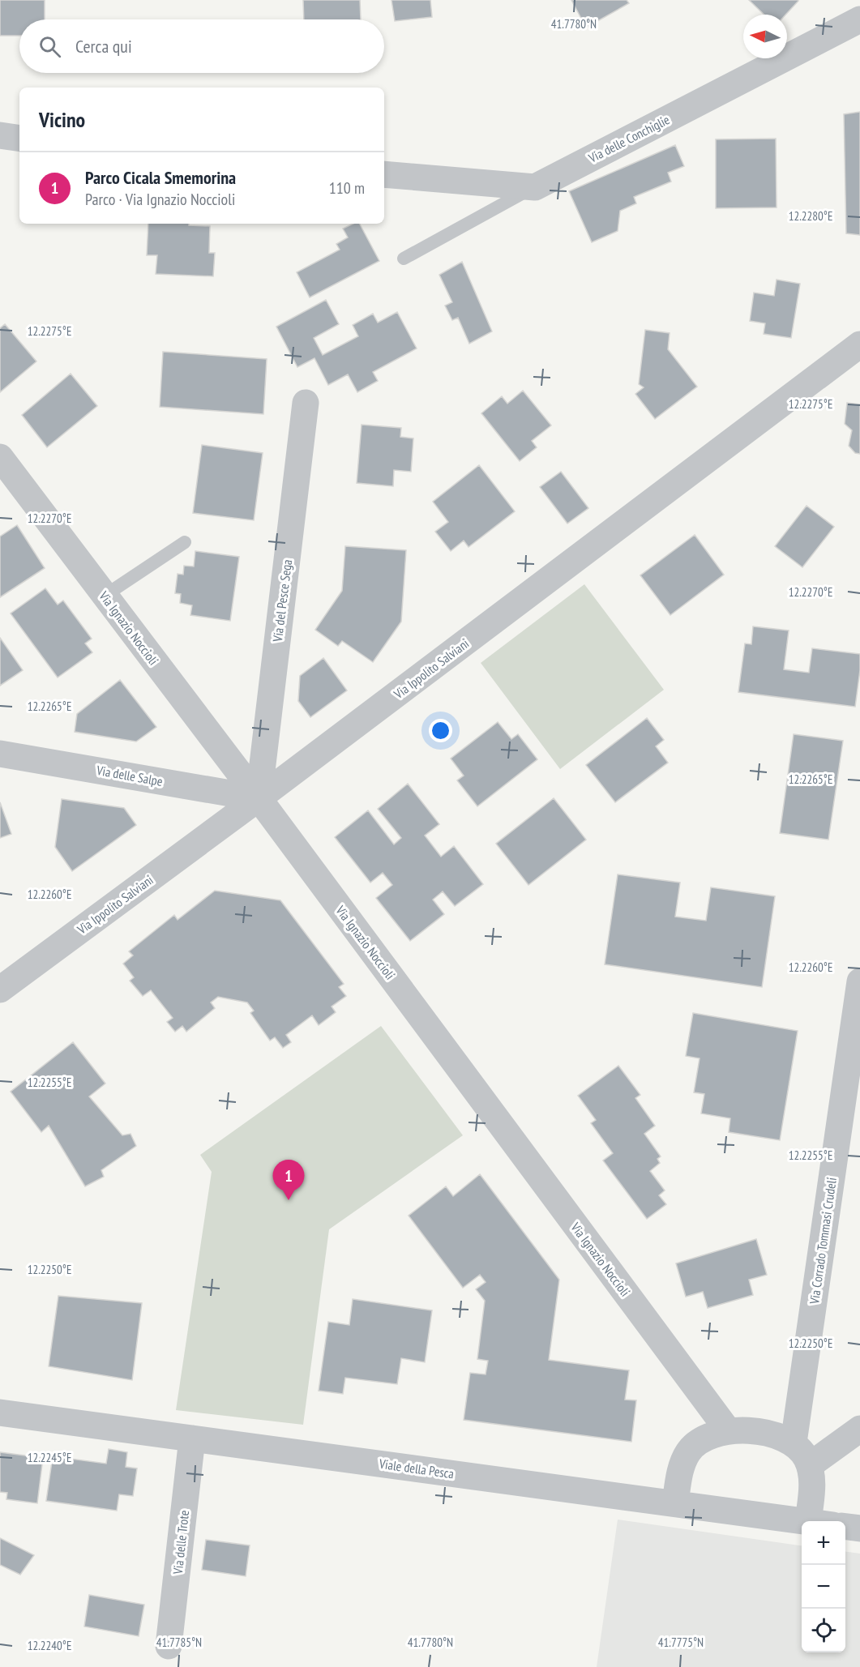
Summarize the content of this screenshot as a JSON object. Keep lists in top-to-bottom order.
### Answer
{
  "streets": {
    "street": [
      "Via delle Conchiglie",
      "Via del Pesce Sega",
      "Via Ignazio Noccioli",
      "Via Ippolito Salviani",
      "Via delle Salpe",
      "Via Corrado Tommasi Crudeli",
      "Viale della Pesca",
      "Via delle Trote"
    ]
  },
  "crossings": [
    ["Via del Pesce Sega", "Via Ignazio Noccioli"],
    ["Via del Pesce Sega", "Via Ippolito Salviani"],
    ["Via del Pesce Sega", "Via delle Salpe"],
    ["Via Ignazio Noccioli", "Via Ippolito Salviani"],
    ["Via Ignazio Noccioli", "Via delle Salpe"],
    ["Via Ippolito Salviani", "Via delle Salpe"],
    ["Viale della Pesca", "Via delle Trote"]
  ],
  "north": "left",
  "page": {
    "search": "Cerca qui",
    "heading": "Vicino",
    "list": [
      {
        "mark": "1",
        "name": "Parco Cicala Smemorina",
        "note": "Parco · Via Ignazio Noccioli",
        "value": "110 m"
      }
    ],
    "pins": "1",
    "map_buttons": ["+", "−"]
  },
  "coordinates": [
    "41.7780°N",
    "12.2280°E",
    "12.2275°E",
    "12.2270°E",
    "12.2265°E",
    "12.2260°E",
    "12.2255°E",
    "12.2250°E",
    "12.2245°E",
    "41.7785°N",
    "41.7775°N",
    "12.2240°E"
  ]
}
